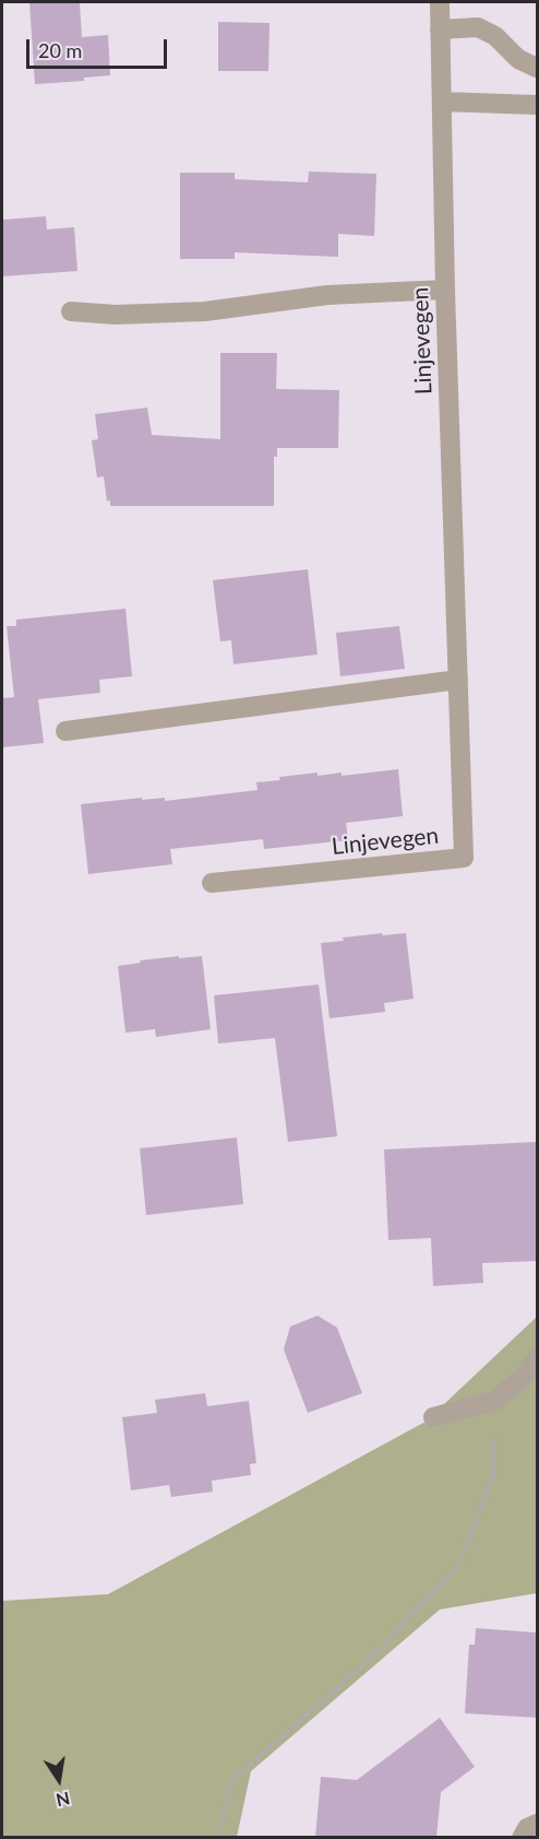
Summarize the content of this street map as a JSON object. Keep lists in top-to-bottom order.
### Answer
{
  "streets": {
    "street": ["Linjevegen"]
  },
  "scale_bar": "20 m",
  "north": "bottom"
}
